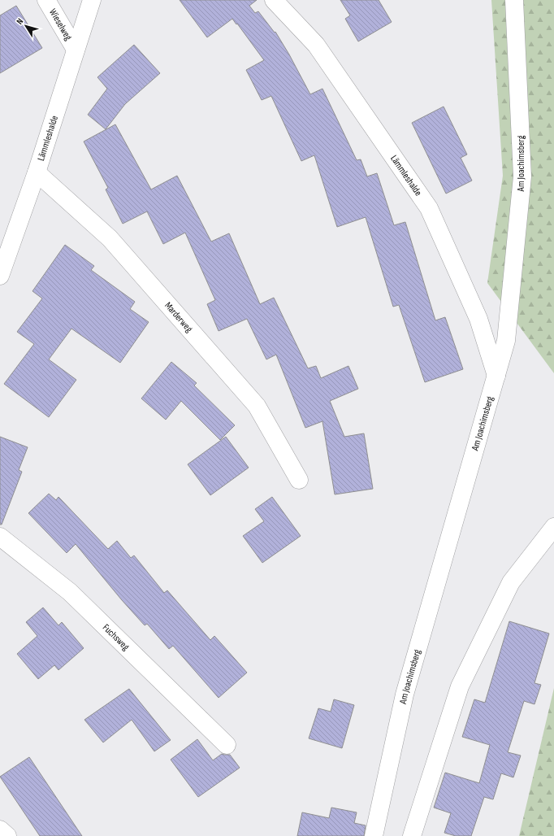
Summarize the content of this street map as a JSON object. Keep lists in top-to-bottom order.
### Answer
{
  "streets": {
    "street": [
      "Wieselweg",
      "Lämmleshalde",
      "Am Joachimsberg",
      "Marderweg",
      "Fuchsweg"
    ]
  },
  "crossings": [
    ["Wieselweg", "Lämmleshalde"],
    ["Lämmleshalde", "Am Joachimsberg"],
    ["Lämmleshalde", "Marderweg"]
  ],
  "north": "top left"
}
